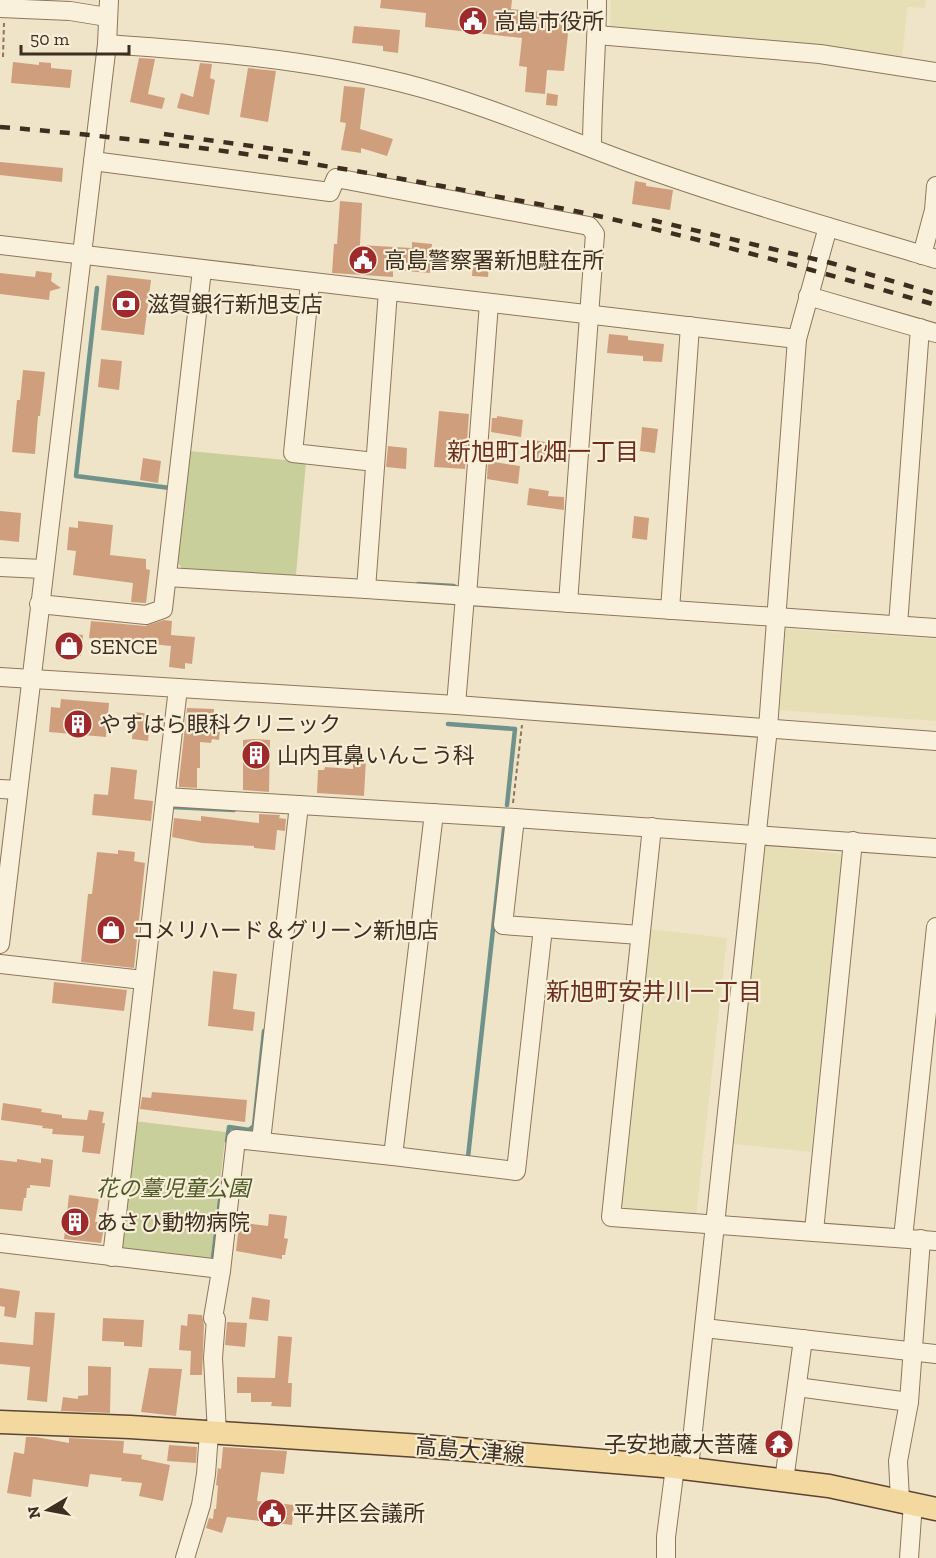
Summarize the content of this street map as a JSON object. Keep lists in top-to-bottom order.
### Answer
{
  "streets": {
    "main road": ["高島大津線"]
  },
  "districts": ["新旭町北畑一丁目", "新旭町安井川一丁目"],
  "parks": ["花の薹児童公園"],
  "places": {
    "public building": ["高島市役所", "高島警察署新旭駐在所", "平井区会議所"],
    "bank": ["滋賀銀行新旭支店"],
    "shop": ["SENCE", "コメリハード＆グリーン新旭店"],
    "building": ["やすはら眼科クリニック", "山内耳鼻いんこう科", "あさひ動物病院"],
    "temple": ["子安地蔵大菩薩"]
  },
  "scale_bar": "50 m",
  "north": "left"
}
